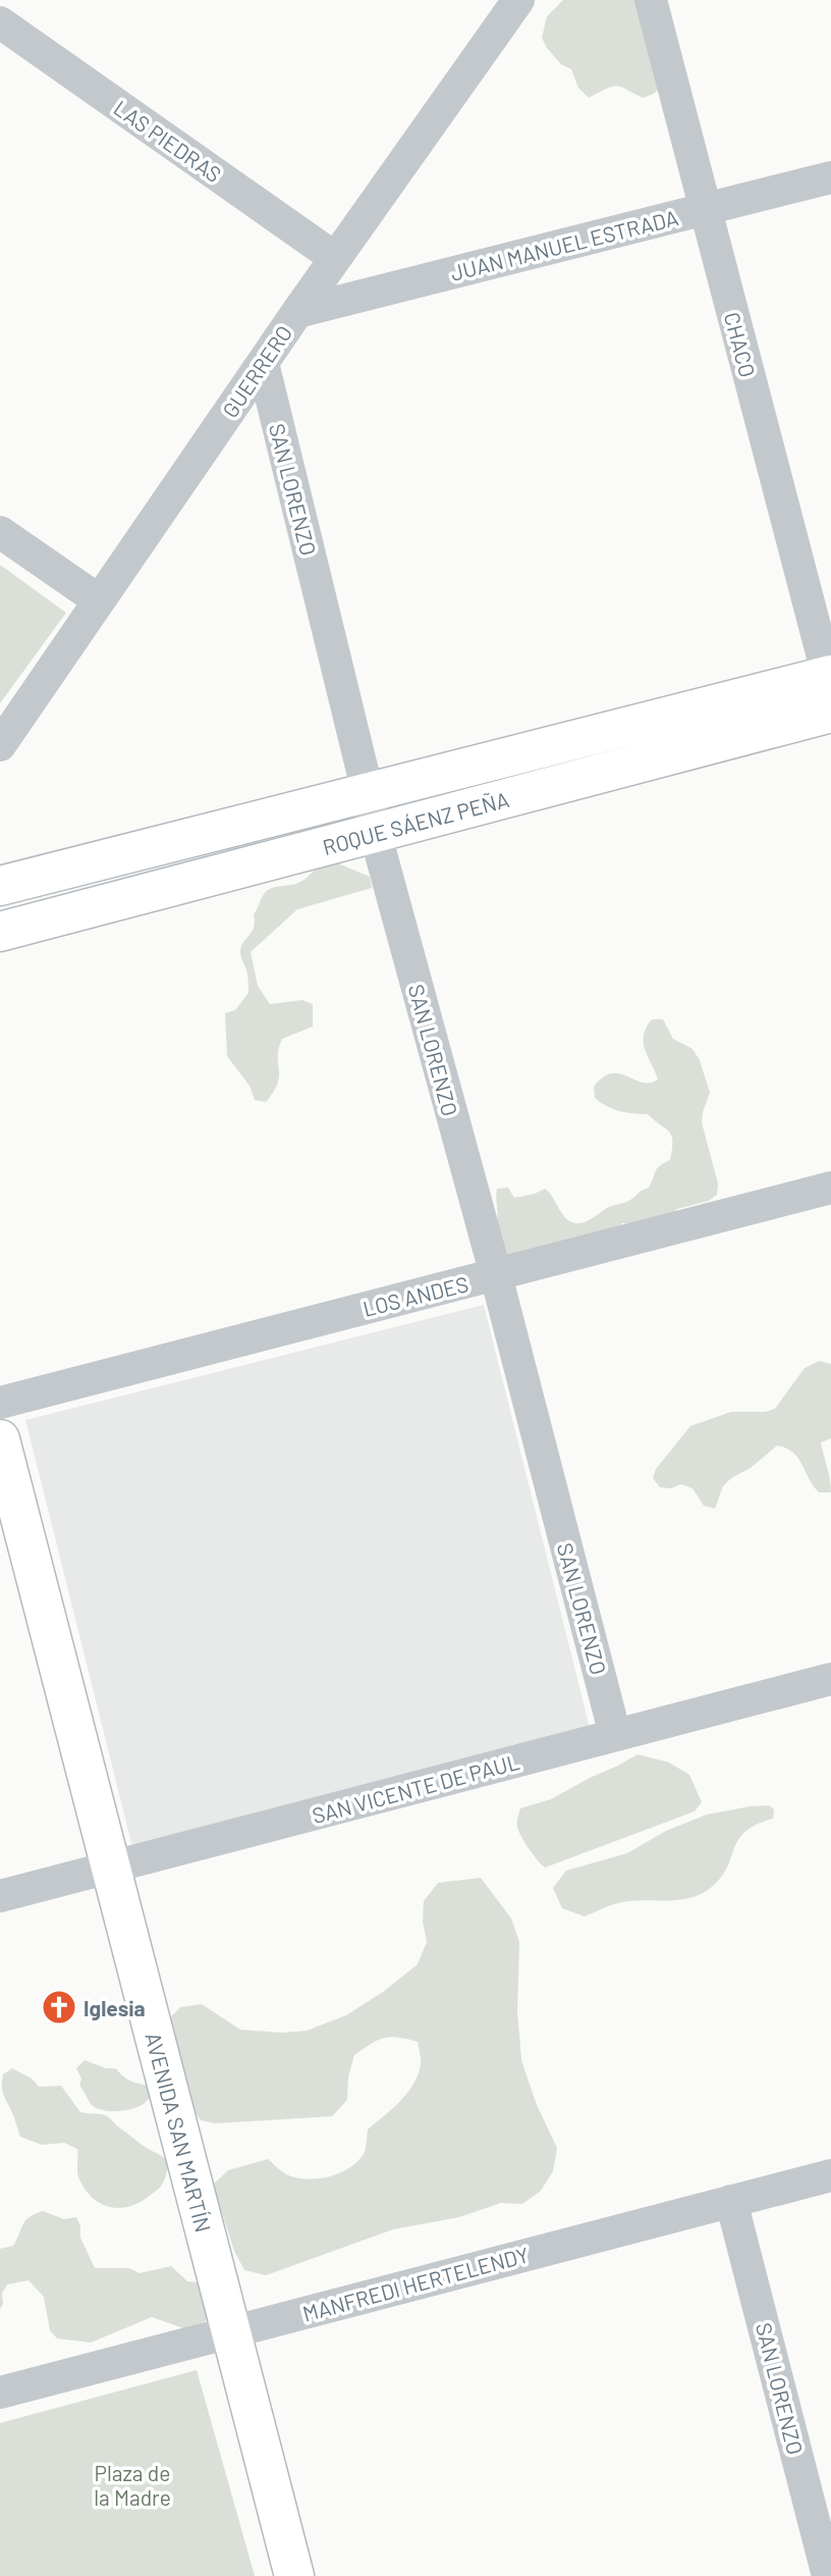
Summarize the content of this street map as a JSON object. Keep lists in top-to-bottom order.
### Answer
{
  "streets": {
    "street": [
      "LAS PIEDRAS",
      "JUAN MANUEL ESTRADA",
      "CHACO",
      "GUERRERO",
      "SAN LORENZO",
      "ROQUE SÁENZ PEÑA",
      "LOS ANDES",
      "SAN VICENTE DE PAUL",
      "AVENIDA SAN MARTÍN",
      "MANFREDI HERTELENDY"
    ]
  },
  "crossings": [
    ["LAS PIEDRAS", "GUERRERO"],
    ["JUAN MANUEL ESTRADA", "CHACO"],
    ["JUAN MANUEL ESTRADA", "GUERRERO"],
    ["CHACO", "ROQUE SÁENZ PEÑA"],
    ["GUERRERO", "SAN LORENZO"],
    ["SAN LORENZO", "ROQUE SÁENZ PEÑA"],
    ["SAN LORENZO", "LOS ANDES"],
    ["SAN LORENZO", "SAN VICENTE DE PAUL"],
    ["SAN LORENZO", "MANFREDI HERTELENDY"],
    ["SAN VICENTE DE PAUL", "AVENIDA SAN MARTÍN"],
    ["AVENIDA SAN MARTÍN", "MANFREDI HERTELENDY"]
  ],
  "parks": ["Plaza de la Madre"],
  "places": {
    "church": ["Iglesia"]
  }
}
